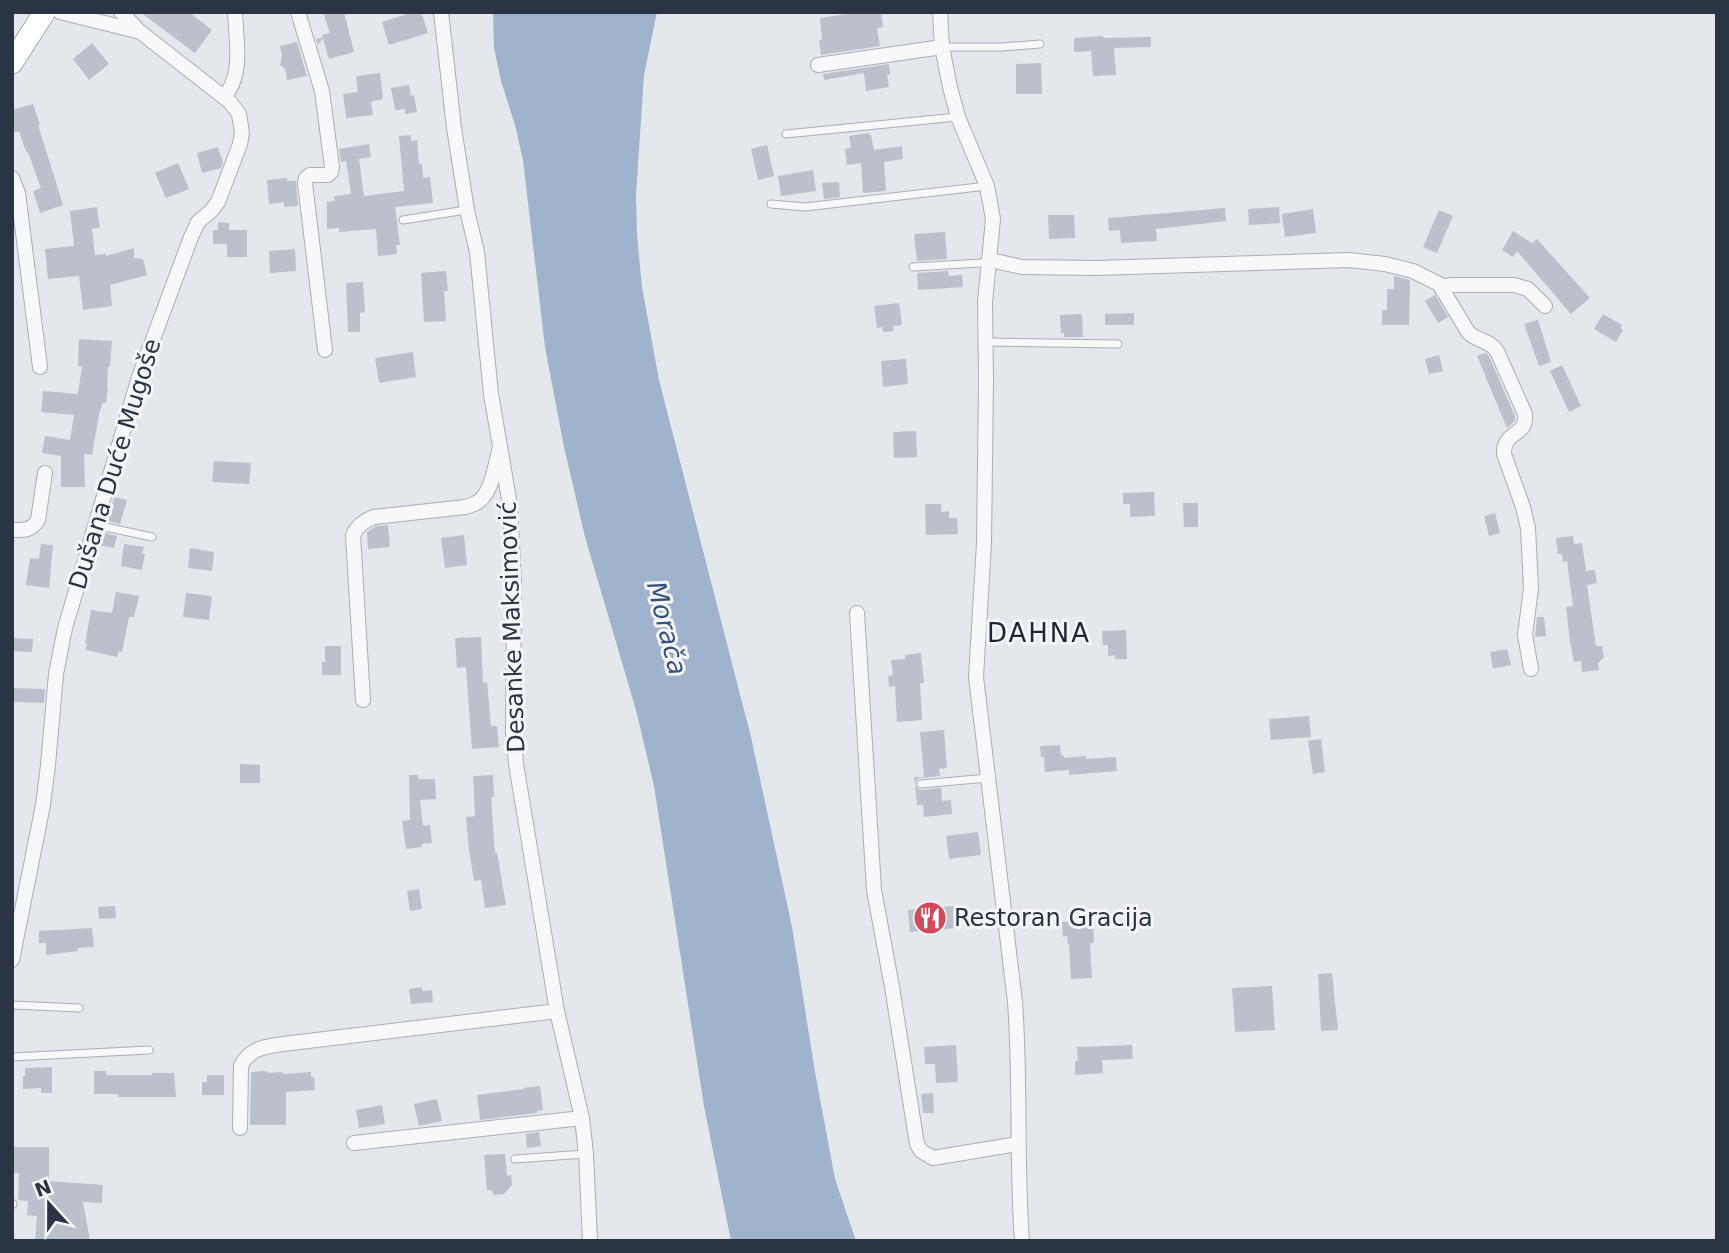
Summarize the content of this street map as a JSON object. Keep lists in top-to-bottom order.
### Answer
{
  "streets": {
    "street": ["Dušana Duće Mugoše", "Desanke Maksimović"]
  },
  "districts": ["DAHNA"],
  "water": ["Morača"],
  "places": {
    "restaurant": ["Restoran Gracija"]
  },
  "north": "top"
}
